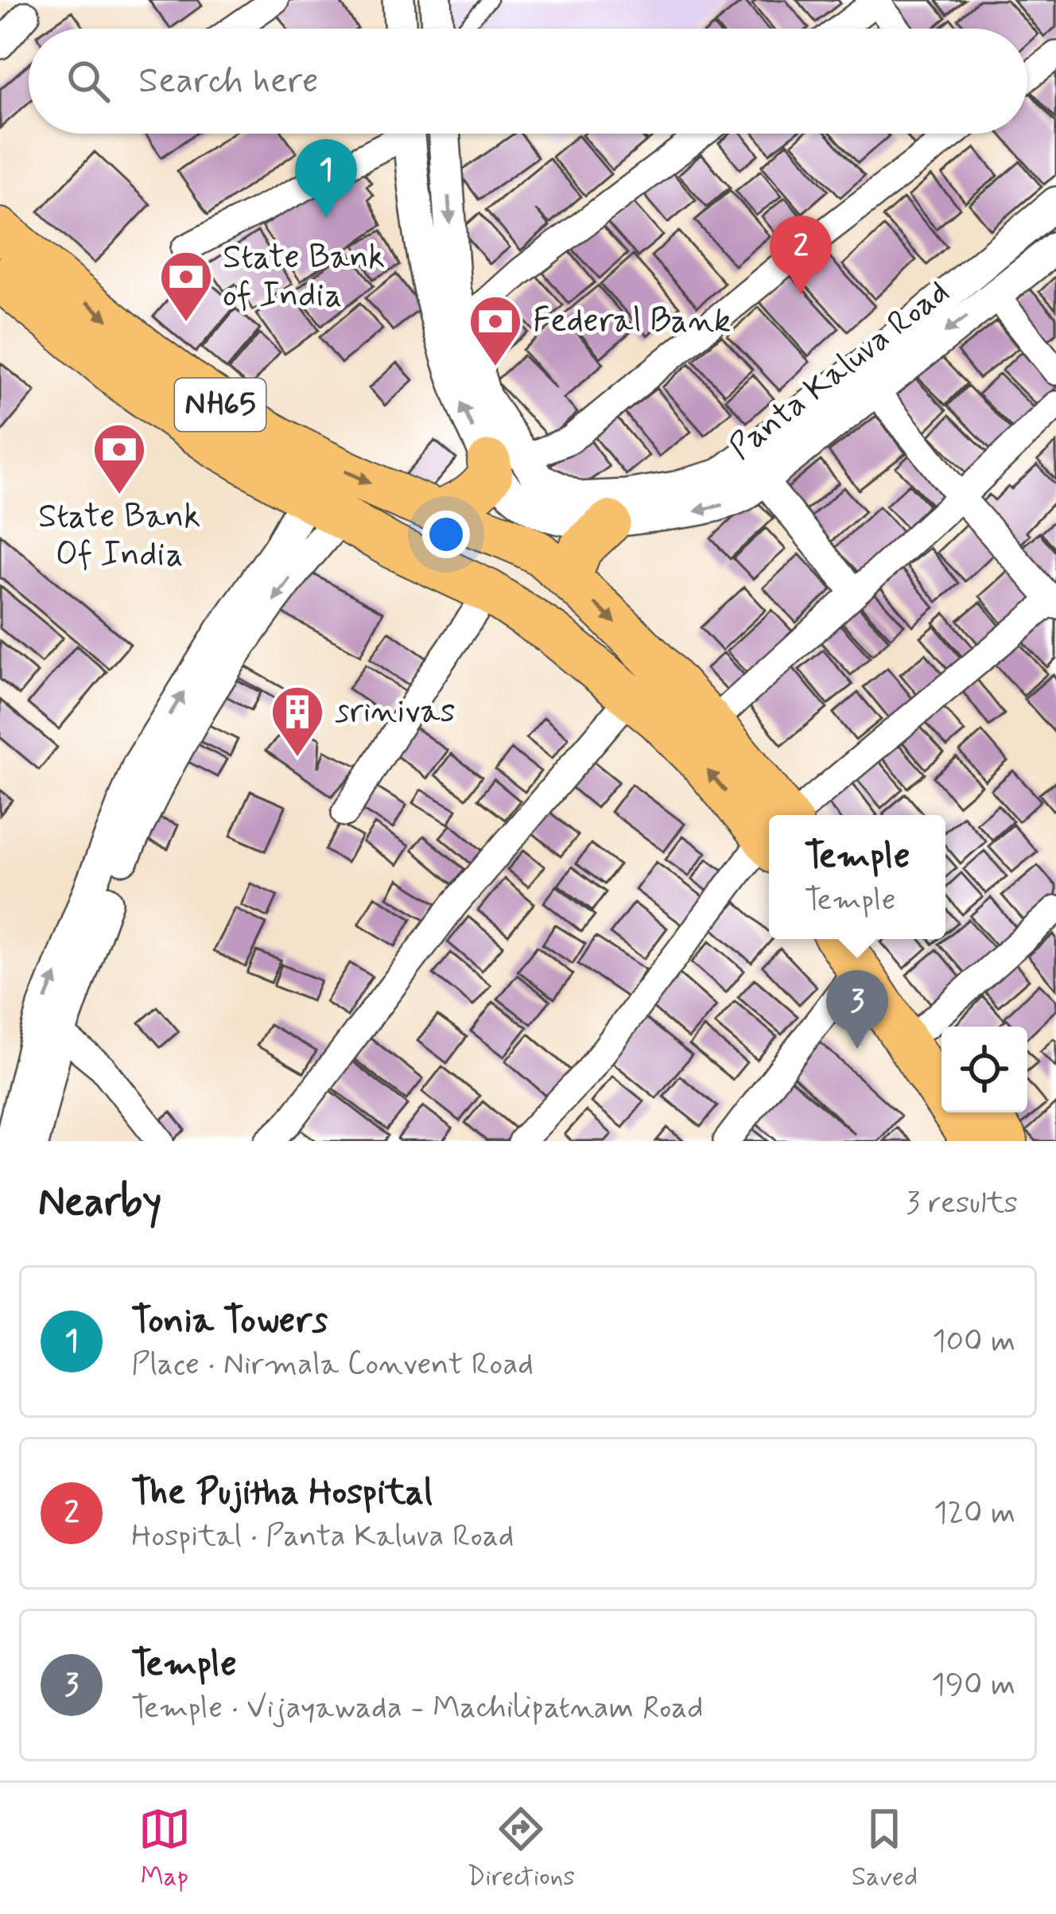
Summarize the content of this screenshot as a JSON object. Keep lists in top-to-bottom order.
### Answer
{
  "streets": {
    "highway": ["NH65"],
    "street": ["Panta Kaluva Road"]
  },
  "places": {
    "bank": ["State Bank of India", "Federal Bank", "State Bank Of India"],
    "building": ["srinivas"]
  },
  "page": {
    "search": "Search here",
    "pins": ["1", "2", "3"],
    "popup": ["Temple", "Temple"],
    "heading": ["Nearby", "3 results"],
    "list": [
      {
        "mark": "1",
        "name": "Tonia Towers",
        "note": "Place · Nirmala Convent Road",
        "value": "100 m"
      },
      {
        "mark": "2",
        "name": "The Pujitha Hospital",
        "note": "Hospital · Panta Kaluva Road",
        "value": "120 m"
      },
      {
        "mark": "3",
        "name": "Temple",
        "note": "Temple · Vijayawada - Machilipatnam Road",
        "value": "190 m"
      }
    ],
    "nav": ["Map", "Directions", "Saved"]
  }
}
